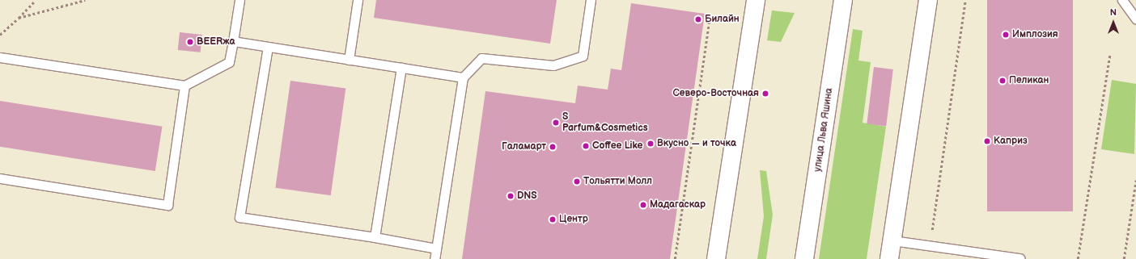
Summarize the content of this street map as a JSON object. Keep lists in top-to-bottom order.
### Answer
{
  "streets": {
    "street": ["улица Льва Яшина"]
  },
  "places": [
    "Билайн",
    "Имплозия",
    "BEERжа",
    "Пеликан",
    "Северо-Восточная",
    "S Parfum&Cosmetics",
    "Каприз",
    "Вкусно — и точка",
    "Coffee Like",
    "Галамарт",
    "Тольятти Молл",
    "DNS",
    "Мадагаскар",
    "Центр"
  ],
  "north": "top"
}
